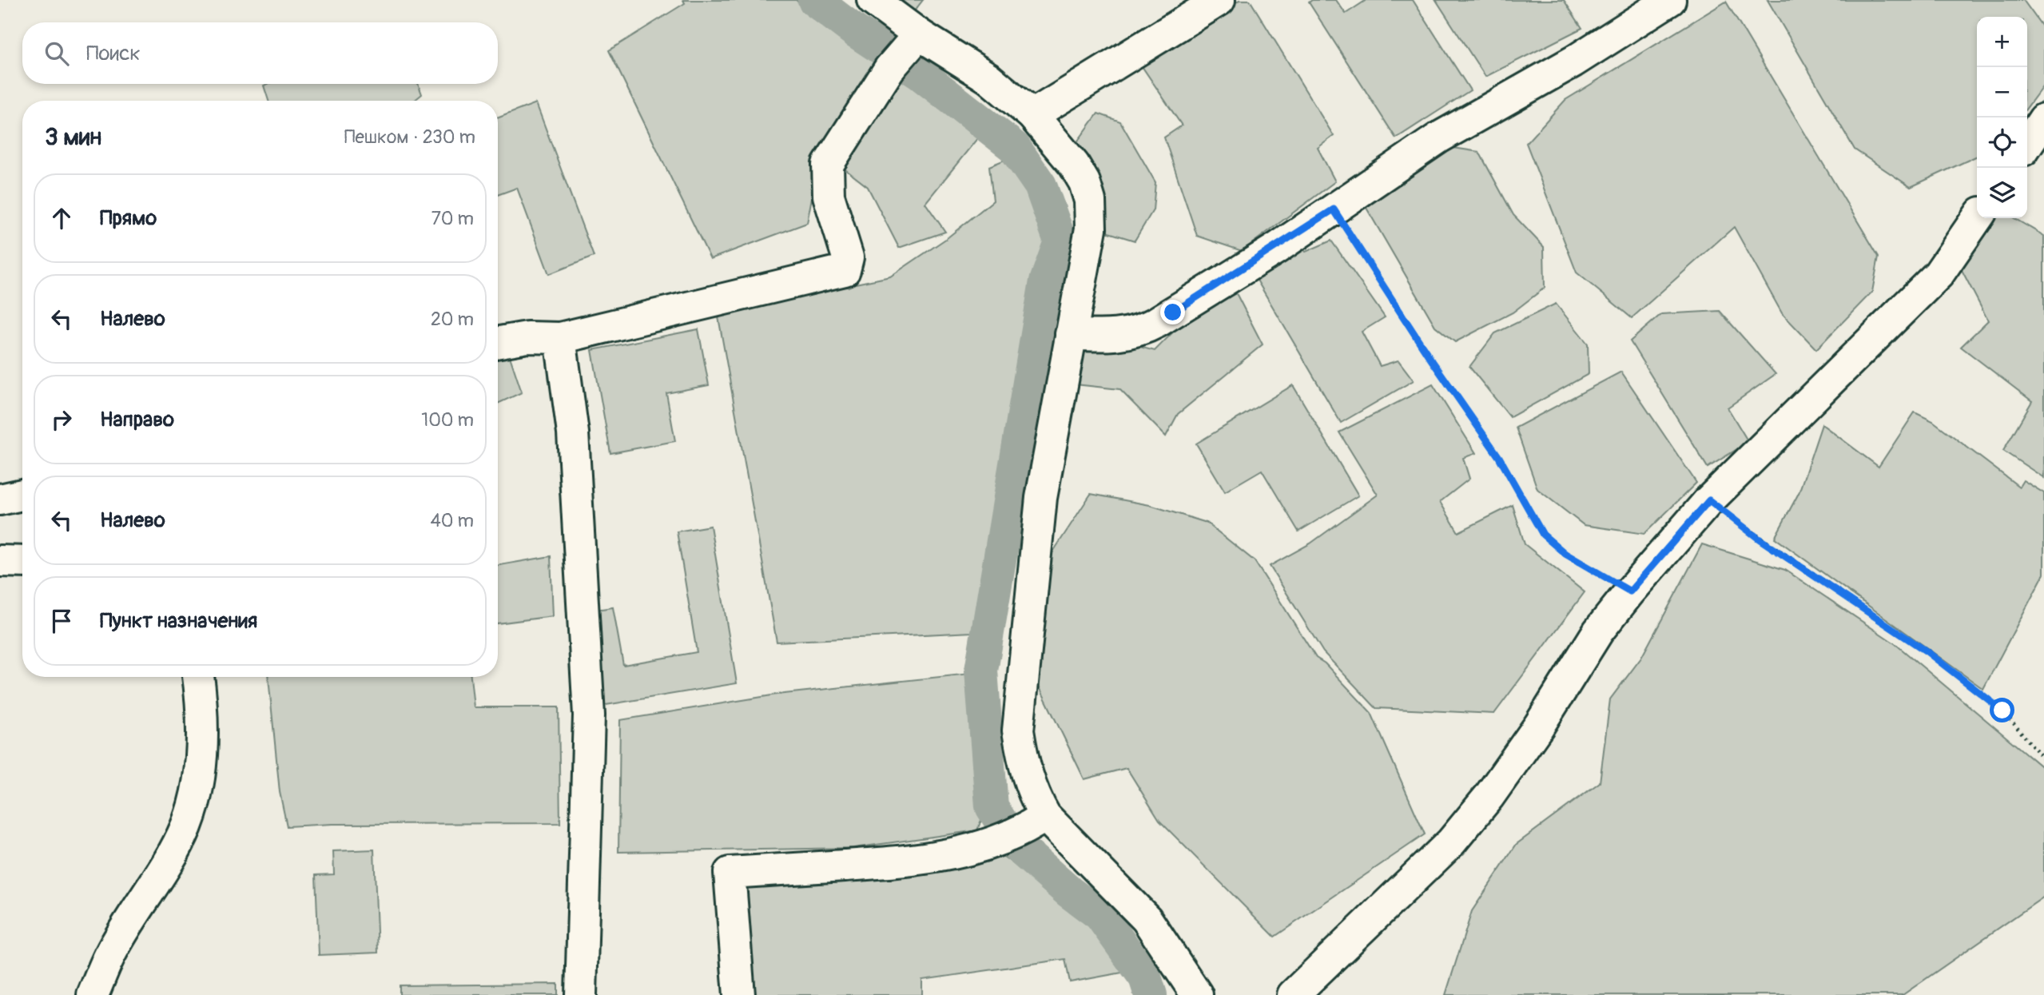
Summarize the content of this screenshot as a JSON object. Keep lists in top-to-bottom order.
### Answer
{
  "page": {
    "map_buttons": ["+", "−"],
    "search": "Поиск",
    "heading": ["3 мин", "Пешком · 230 m"],
    "list": [
      ["Прямо", "70 m"],
      ["Налево", "20 m"],
      ["Направо", "100 m"],
      ["Налево", "40 m"],
      "Пункт назначения"
    ]
  }
}
